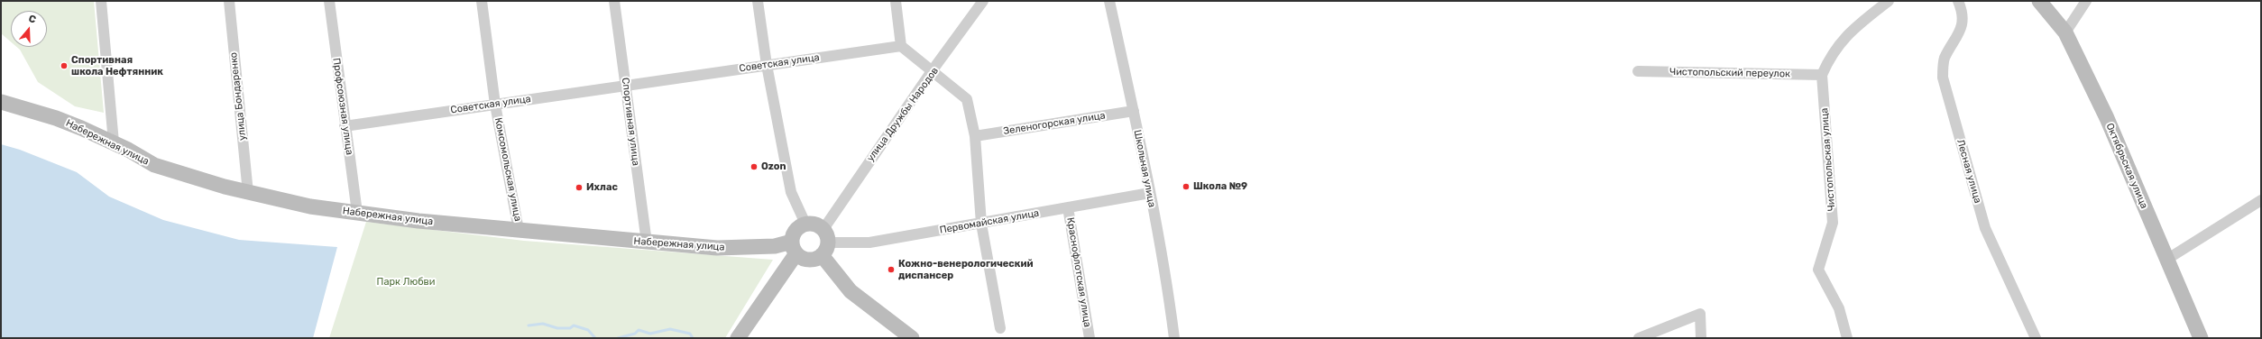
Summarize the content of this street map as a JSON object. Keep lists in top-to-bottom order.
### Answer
{
  "streets": {
    "street": [
      "Советская улица",
      "Чистопольский переулок",
      "улица Бондаренко",
      "Профсоюзная улица",
      "улица Дружбы Народов",
      "Спортивная улица",
      "Зеленогорская улица",
      "Набережная улица",
      "Чистопольская улица",
      "Октябрьская улица",
      "Школьная улица",
      "Комсомольская улица",
      "Лесная улица",
      "Первомайская улица",
      "Краснофлотская улица"
    ]
  },
  "crossings": [
    ["Советская улица", "Профсоюзная улица"],
    ["Советская улица", "Спортивная улица"],
    ["Советская улица", "Комсомольская улица"],
    ["Чистопольский переулок", "Чистопольская улица"],
    ["улица Бондаренко", "Набережная улица"],
    ["Профсоюзная улица", "Набережная улица"],
    ["улица Дружбы Народов", "Набережная улица"],
    ["улица Дружбы Народов", "Первомайская улица"],
    ["Спортивная улица", "Набережная улица"],
    ["Зеленогорская улица", "Школьная улица"],
    ["Набережная улица", "Комсомольская улица"],
    ["Набережная улица", "Первомайская улица"],
    ["Школьная улица", "Первомайская улица"],
    ["Первомайская улица", "Краснофлотская улица"]
  ],
  "parks": ["Парк Любви"],
  "places": [
    "Спортивная школа Нефтянник",
    "Ozon",
    "Школа №9",
    "Ихлас",
    "Кожно-венерологический диспансер"
  ],
  "north": "top"
}
